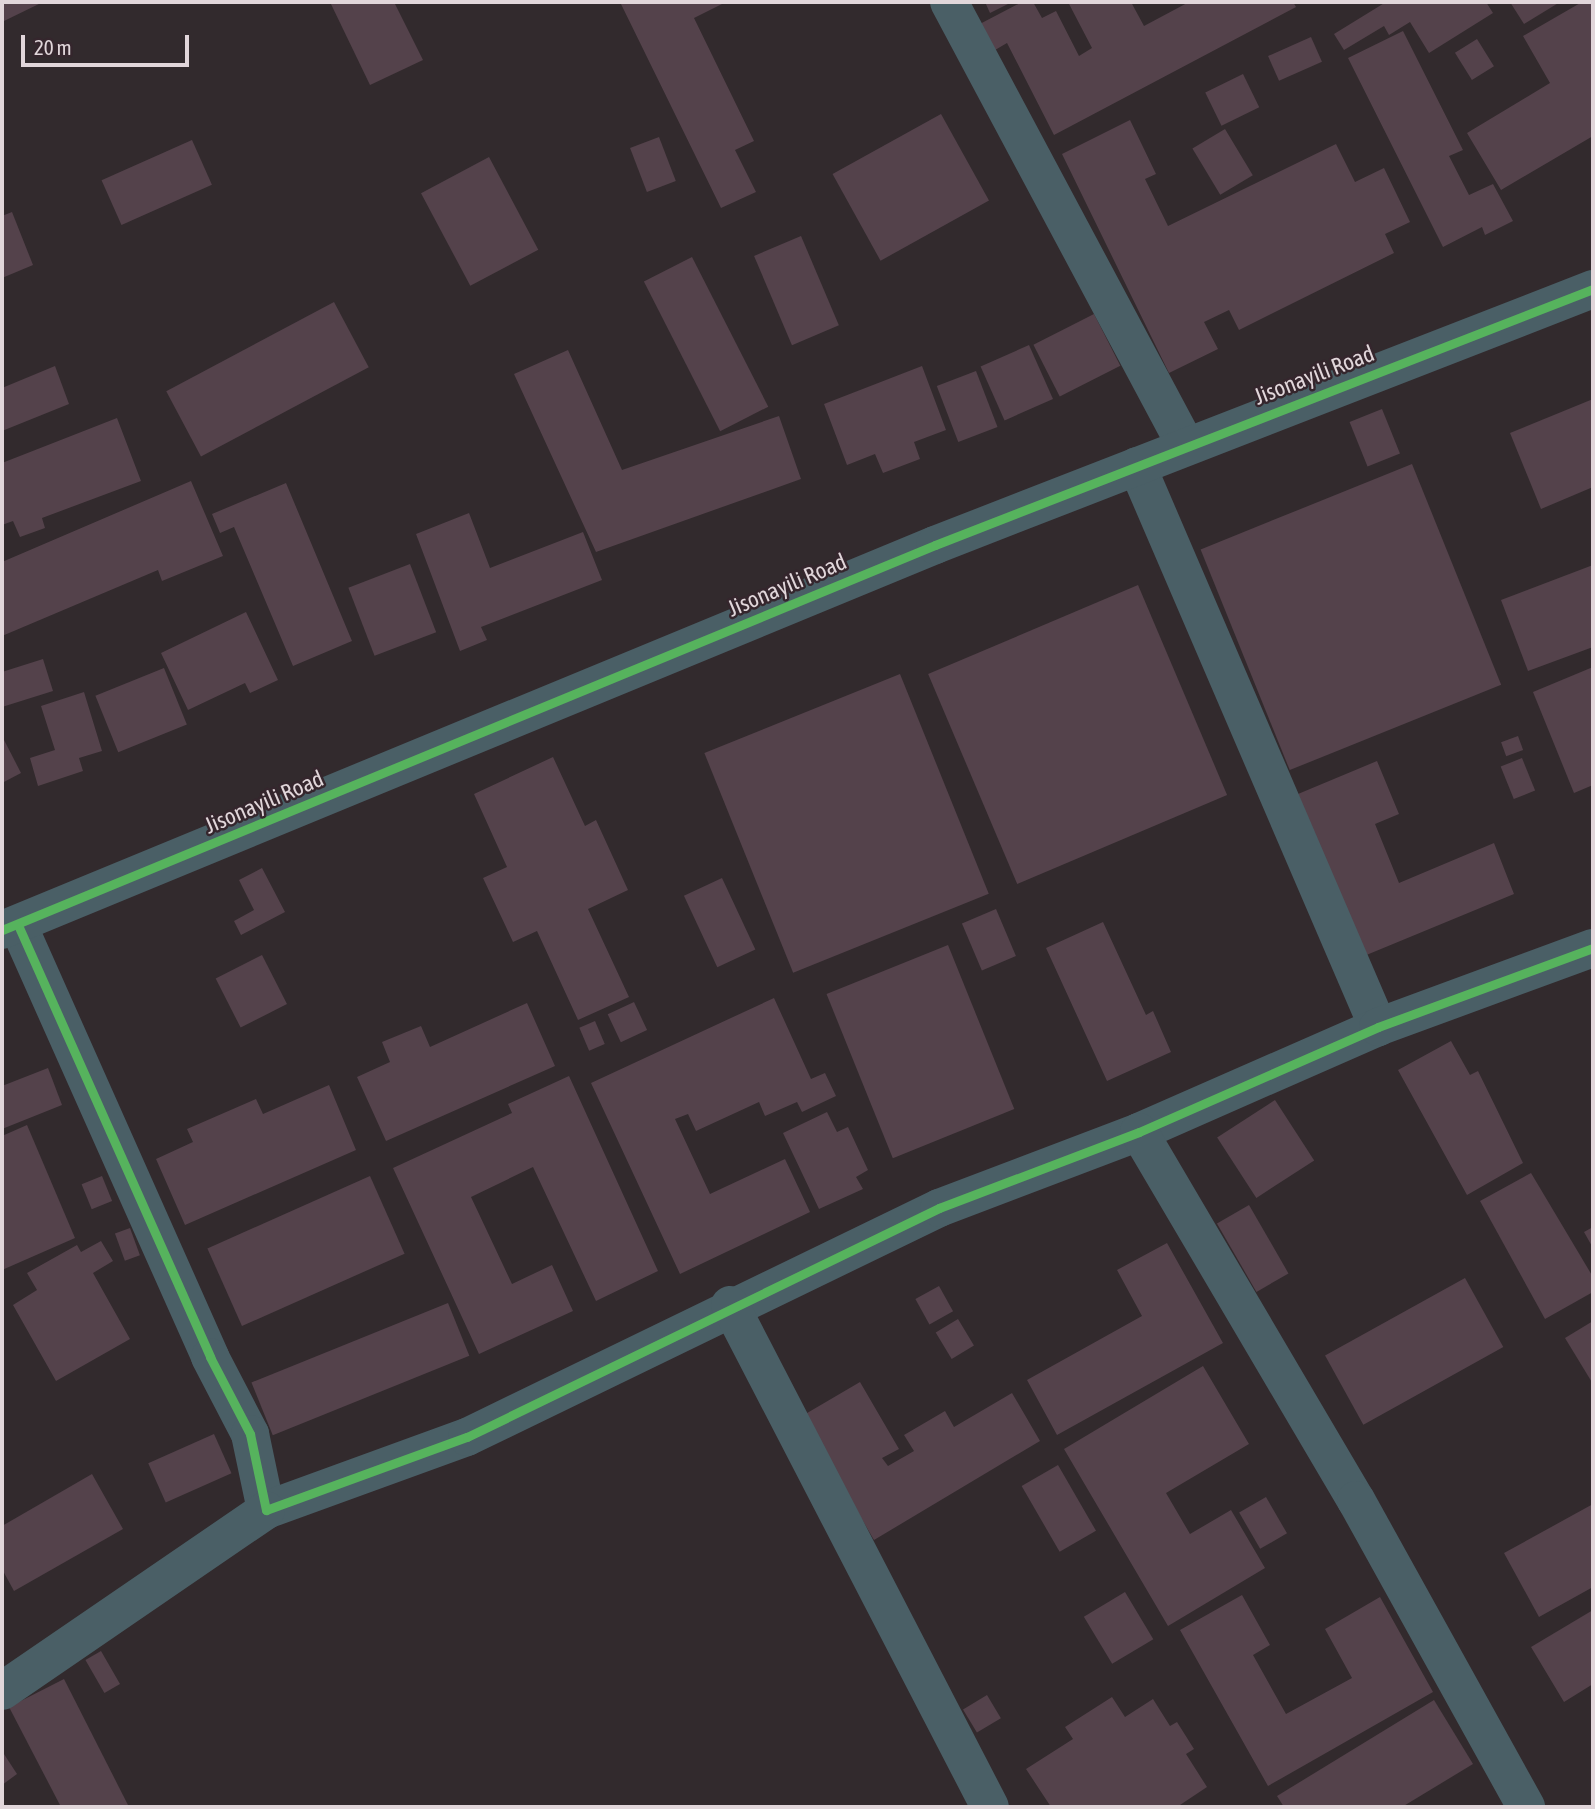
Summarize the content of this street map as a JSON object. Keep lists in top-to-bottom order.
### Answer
{
  "streets": {
    "street": ["Jisonayili Road"]
  },
  "scale_bar": "20 m"
}
